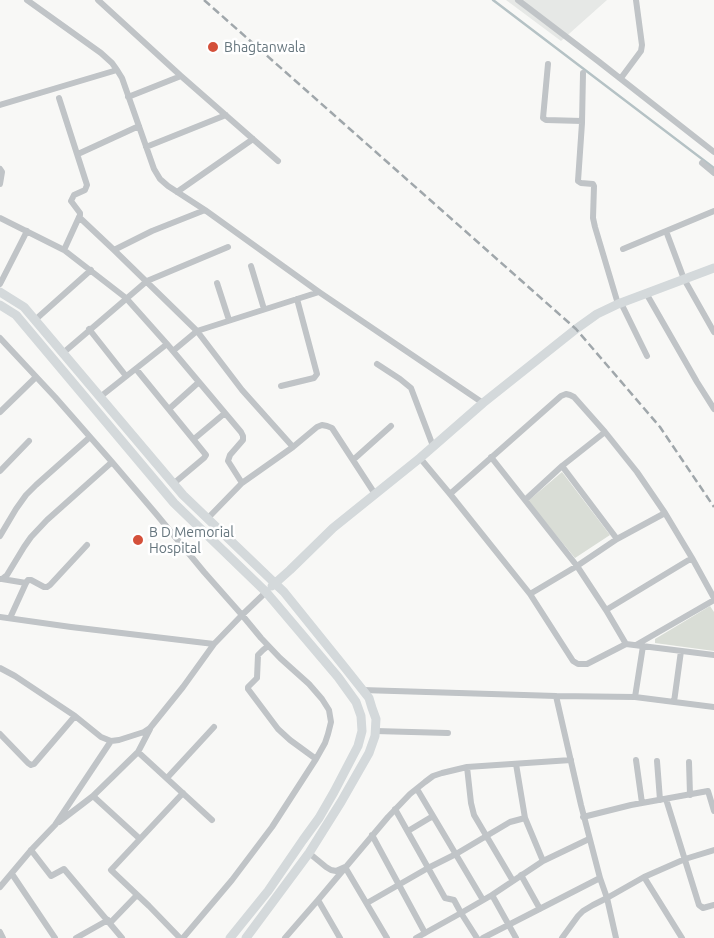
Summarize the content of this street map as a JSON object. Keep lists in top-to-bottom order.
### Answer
{
  "places": ["Bhagtanwala", "B D Memorial Hospital"]
}
